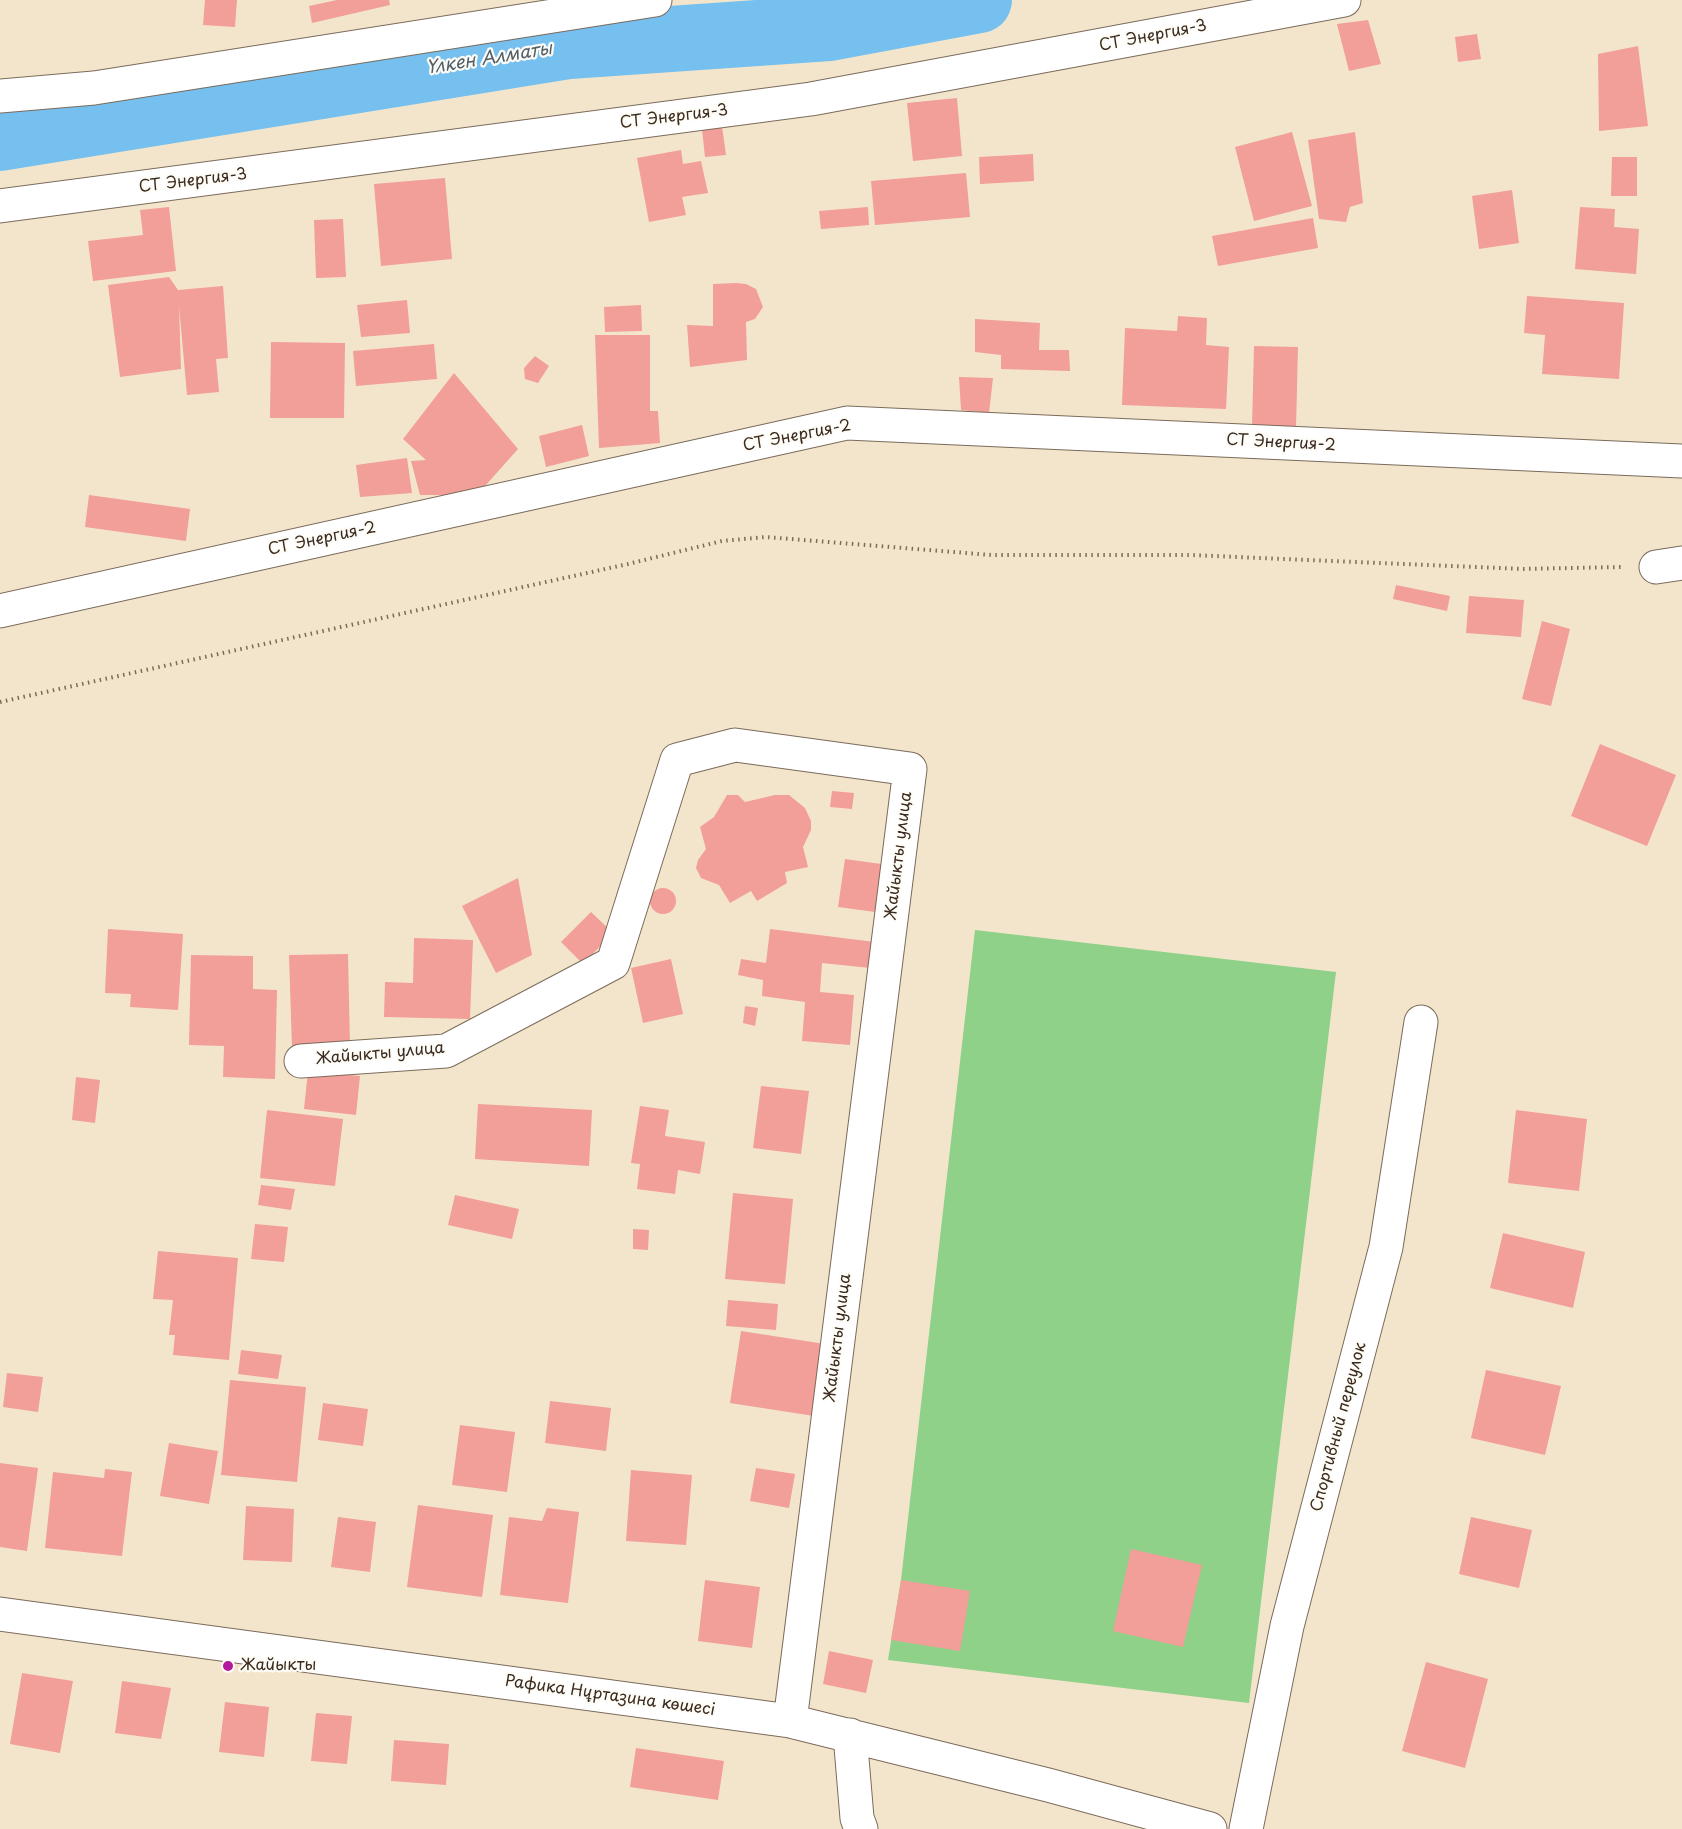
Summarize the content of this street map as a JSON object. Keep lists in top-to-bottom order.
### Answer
{
  "streets": {
    "street": [
      "СТ Энергия-3",
      "СТ Энергия-2",
      "Жайыкты улица",
      "Спортивный переулок",
      "Рафика Нұртазина көшесі"
    ]
  },
  "crossings": [
    ["Жайыкты улица", "Рафика Нұртазина көшесі"]
  ],
  "water": ["Үлкен Алматы"],
  "places": ["Жайыкты"]
}
